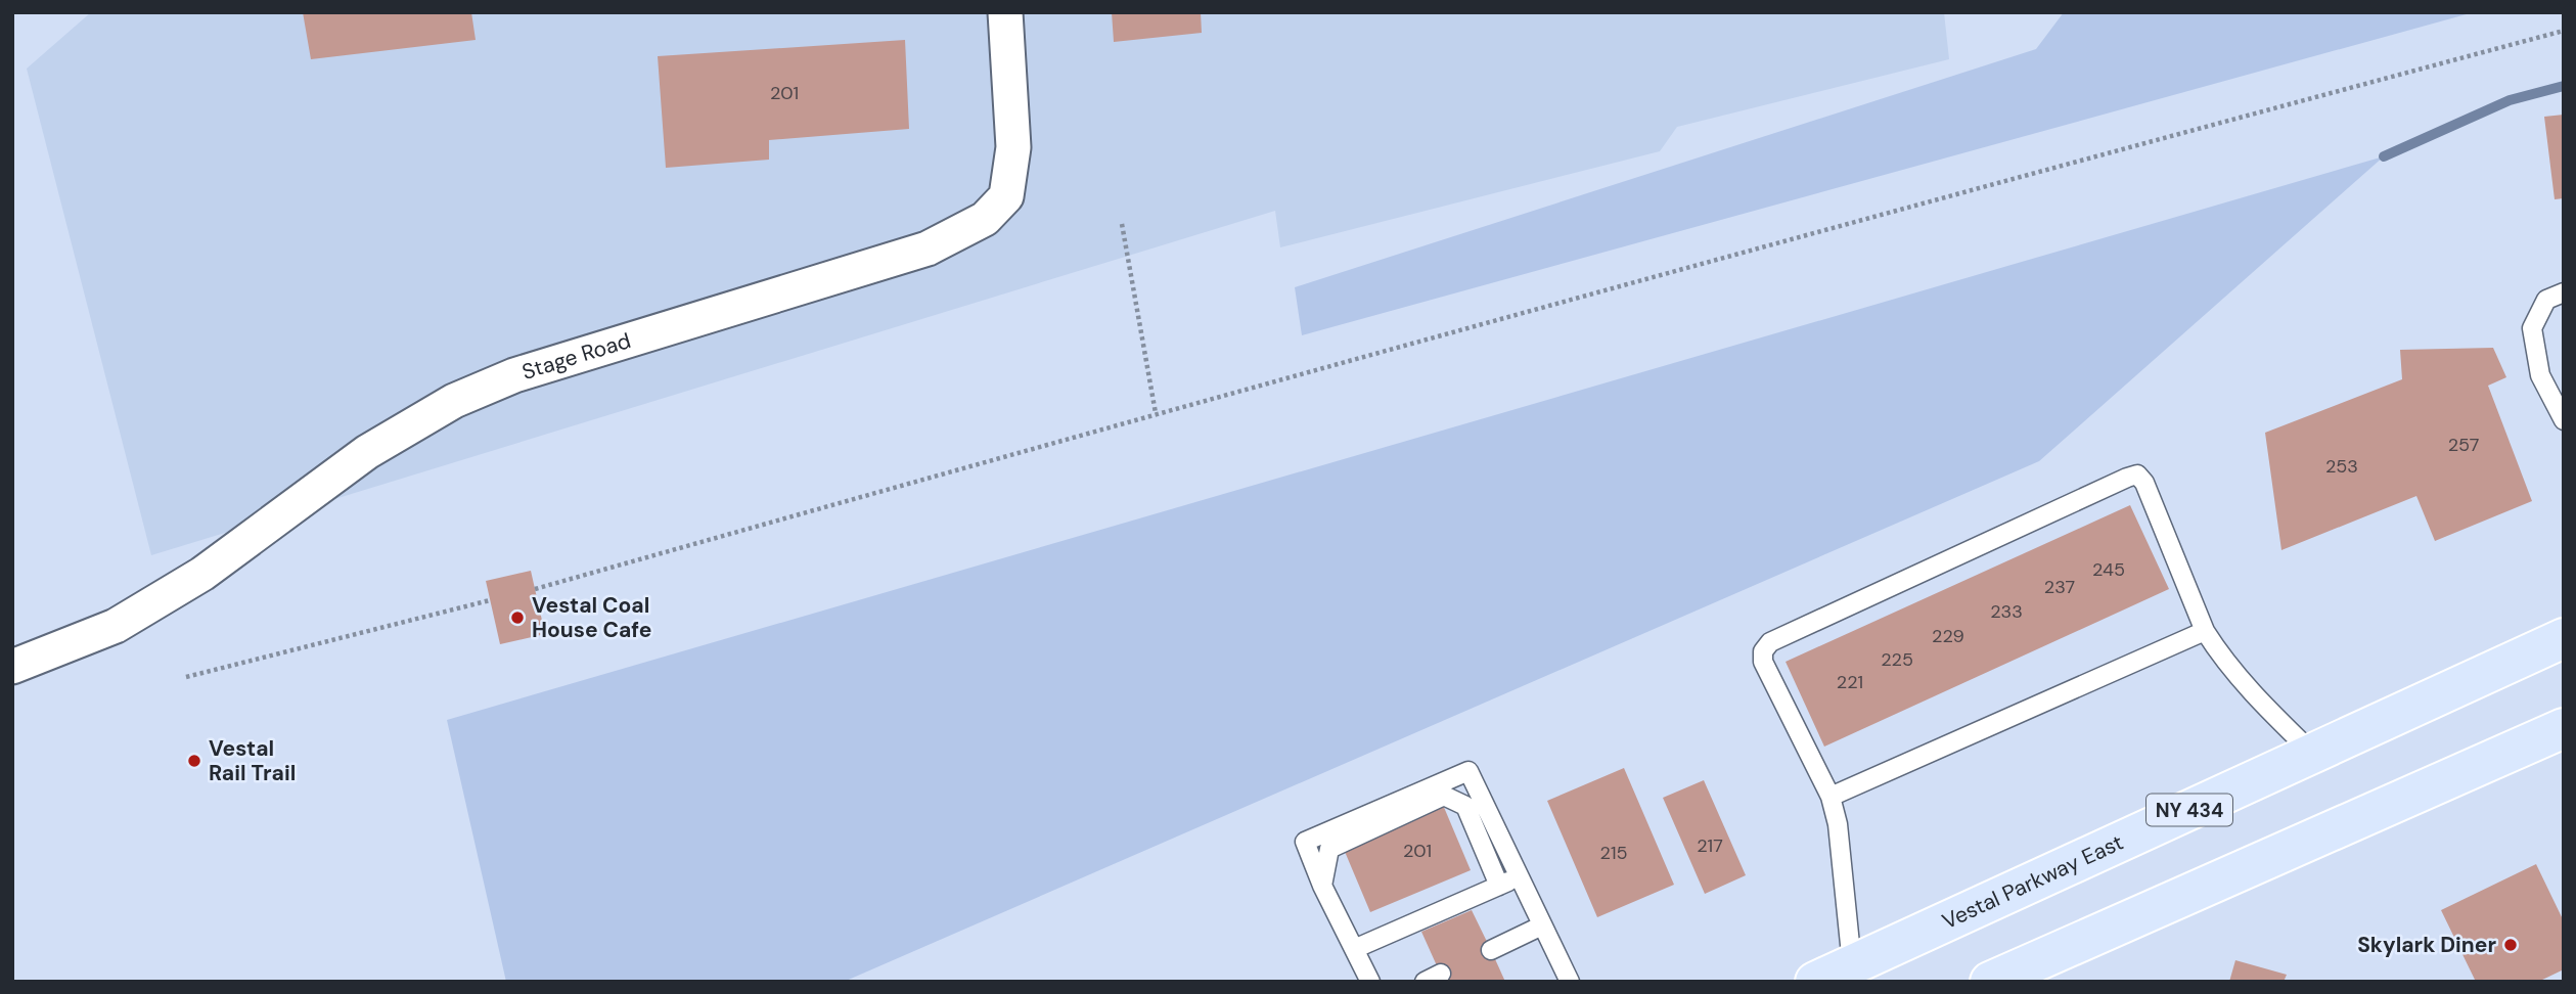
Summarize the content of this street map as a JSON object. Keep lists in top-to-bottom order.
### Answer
{
  "streets": {
    "main road": ["NY 434", "Vestal Parkway East"],
    "street": ["Stage Road"]
  },
  "places": ["Vestal Coal House Cafe", "Vestal Rail Trail", "Skylark Diner"],
  "house_numbers": [
    "201",
    "257",
    "253",
    "245",
    "237",
    "233",
    "229",
    "225",
    "221",
    "217",
    "201",
    "215"
  ]
}
